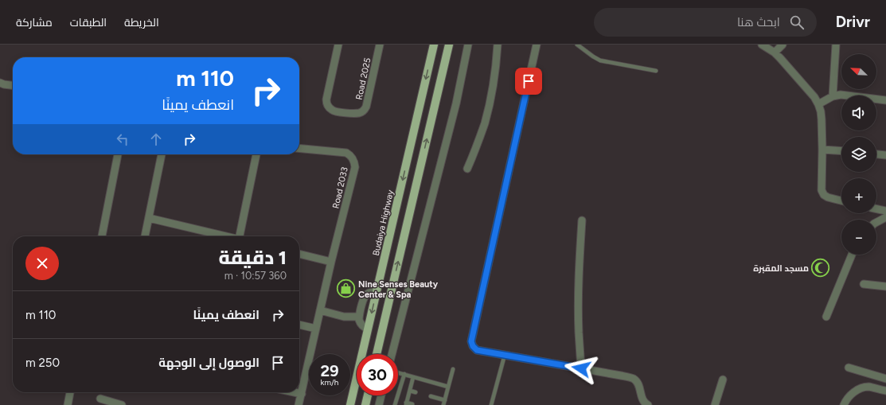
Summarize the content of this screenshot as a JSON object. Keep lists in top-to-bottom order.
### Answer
{
  "streets": {
    "main road": ["Budaiya Highway"],
    "street": ["Road 2025", "Road 2033"]
  },
  "places": {
    "mosque": ["مسجد المقبرة"],
    "shop": ["Nine Senses Beauty Center & Spa"]
  },
  "north": "top left",
  "page": {
    "header": "Drivr",
    "search": "ابحث هنا",
    "nav": ["الخريطة", "الطبقات", "مشاركة"],
    "map_buttons": ["+", "−"],
    "turn": ["110 m", "انعطف يمينًا"],
    "heading": ["1 دقيقة", "360 m · 10:57"],
    "list": [
      {
        "name": "انعطف يمينًا",
        "value": "110 m"
      },
      {
        "name": "الوصول إلى الوجهة",
        "value": "250 m"
      }
    ],
    "speed": "29 km/h",
    "limit": "30"
  }
}
